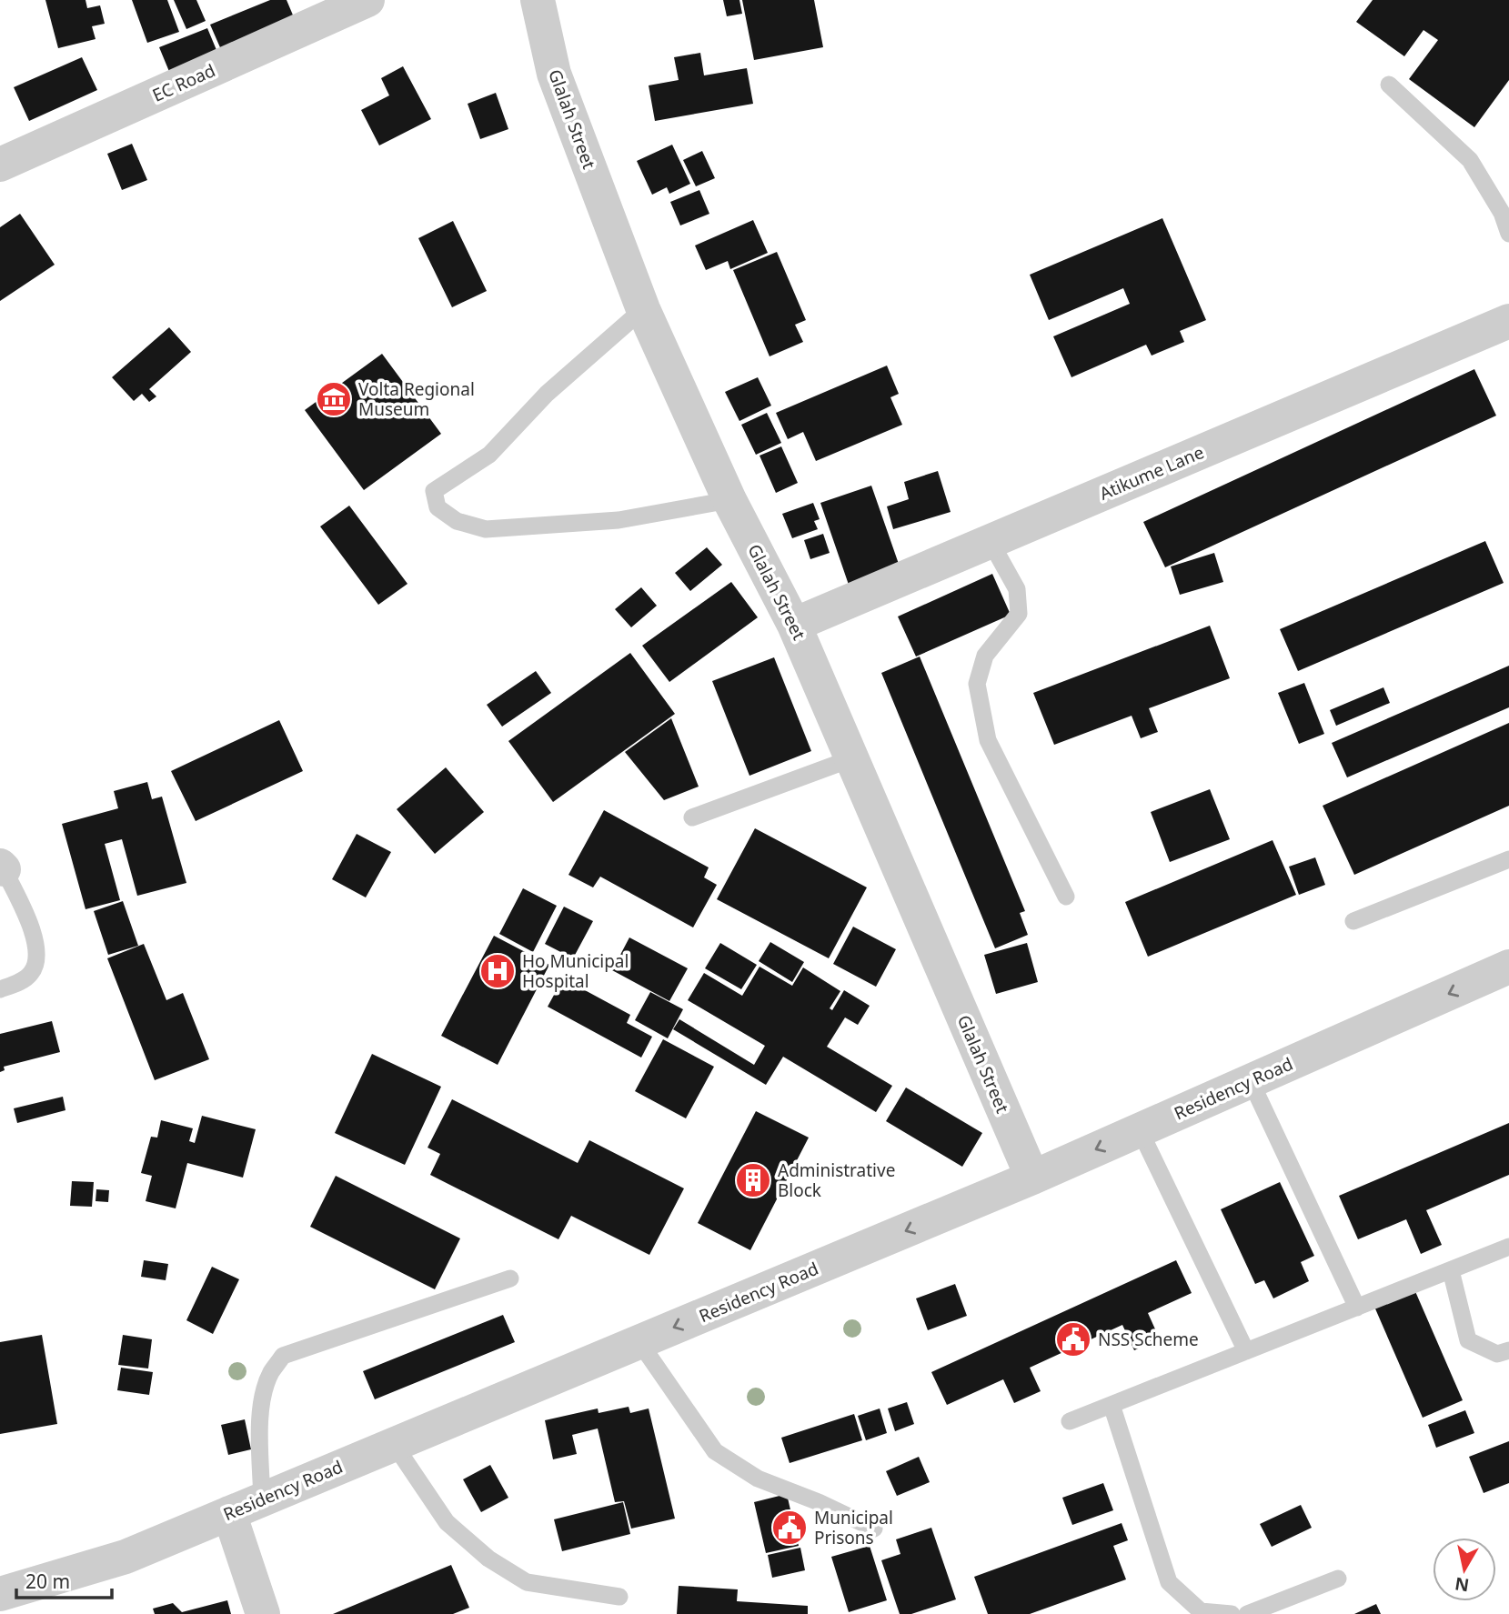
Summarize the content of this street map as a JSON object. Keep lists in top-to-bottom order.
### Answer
{
  "streets": {
    "street": [
      "EC Road",
      "Glalah Street",
      "Atikume Lane",
      "Residency Road"
    ]
  },
  "crossings": [
    ["Glalah Street", "Atikume Lane"],
    ["Glalah Street", "Residency Road"]
  ],
  "one_way": ["Residency Road"],
  "places": {
    "museum": ["Volta Regional Museum"],
    "hospital": ["Ho Municipal Hospital"],
    "building": ["Administrative Block"],
    "public building": ["NSS Scheme", "Municipal Prisons"]
  },
  "scale_bar": "20 m",
  "north": "bottom"
}
